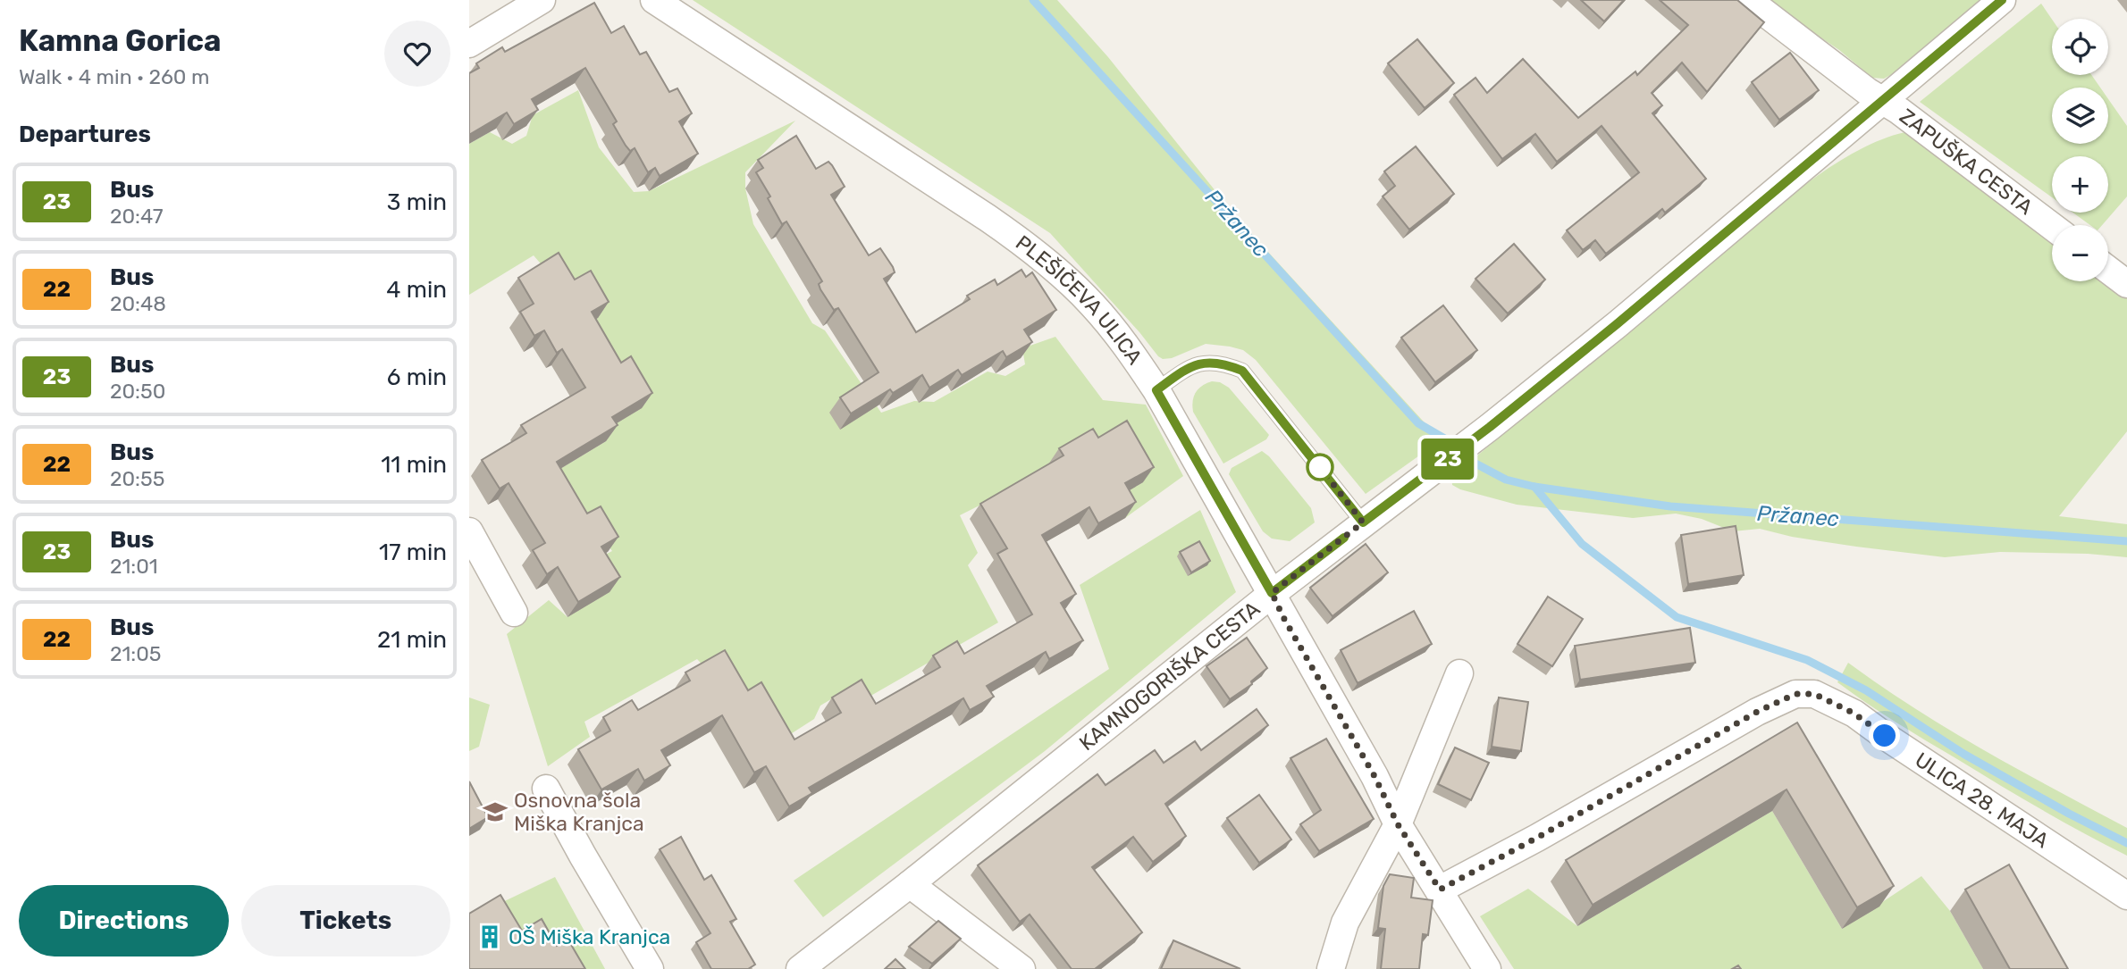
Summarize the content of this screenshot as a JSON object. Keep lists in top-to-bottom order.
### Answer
{
  "streets": {
    "street": [
      "ZAPUŠKA CESTA",
      "PLEŠIČEVA ULICA",
      "KAMNOGORIŠKA CESTA",
      "ULICA 28. MAJA"
    ]
  },
  "crossings": [
    ["ZAPUŠKA CESTA", "KAMNOGORIŠKA CESTA"],
    ["PLEŠIČEVA ULICA", "KAMNOGORIŠKA CESTA"],
    ["PLEŠIČEVA ULICA", "ULICA 28. MAJA"]
  ],
  "water": ["Pržanec"],
  "places": {
    "school or university": ["Osnovna šola Miška Kranjca"],
    "building": ["OŠ Miška Kranjca"]
  },
  "lines": ["bus line 23"],
  "page": {
    "heading": [
      ["Kamna Gorica", "Walk · 4 min · 260 m"],
      "Departures"
    ],
    "on_map": "23",
    "map_buttons": ["+", "−"],
    "list": [
      {
        "mark": "23",
        "name": "Bus",
        "note": "20:47",
        "value": "3 min"
      },
      {
        "mark": "22",
        "name": "Bus",
        "note": "20:48",
        "value": "4 min"
      },
      {
        "mark": "23",
        "name": "Bus",
        "note": "20:50",
        "value": "6 min"
      },
      {
        "mark": "22",
        "name": "Bus",
        "note": "20:55",
        "value": "11 min"
      },
      {
        "mark": "23",
        "name": "Bus",
        "note": "21:01",
        "value": "17 min"
      },
      {
        "mark": "22",
        "name": "Bus",
        "note": "21:05",
        "value": "21 min"
      }
    ],
    "buttons": ["Directions", "Tickets"]
  }
}
